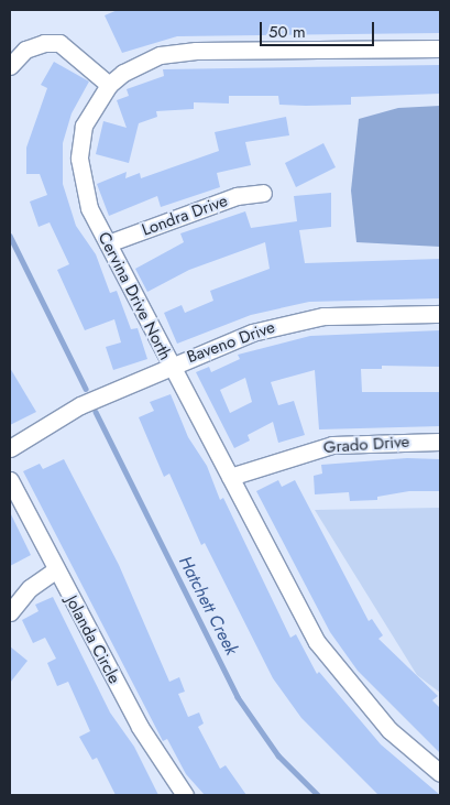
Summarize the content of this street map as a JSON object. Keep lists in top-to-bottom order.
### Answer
{
  "streets": {
    "street": [
      "Londra Drive",
      "Cervina Drive North",
      "Baveno Drive",
      "Grado Drive",
      "Jolanda Circle"
    ]
  },
  "crossings": [
    ["Londra Drive", "Cervina Drive North"],
    ["Cervina Drive North", "Baveno Drive"],
    ["Cervina Drive North", "Grado Drive"]
  ],
  "water": ["Hatchett Creek"],
  "scale_bar": "50 m"
}
